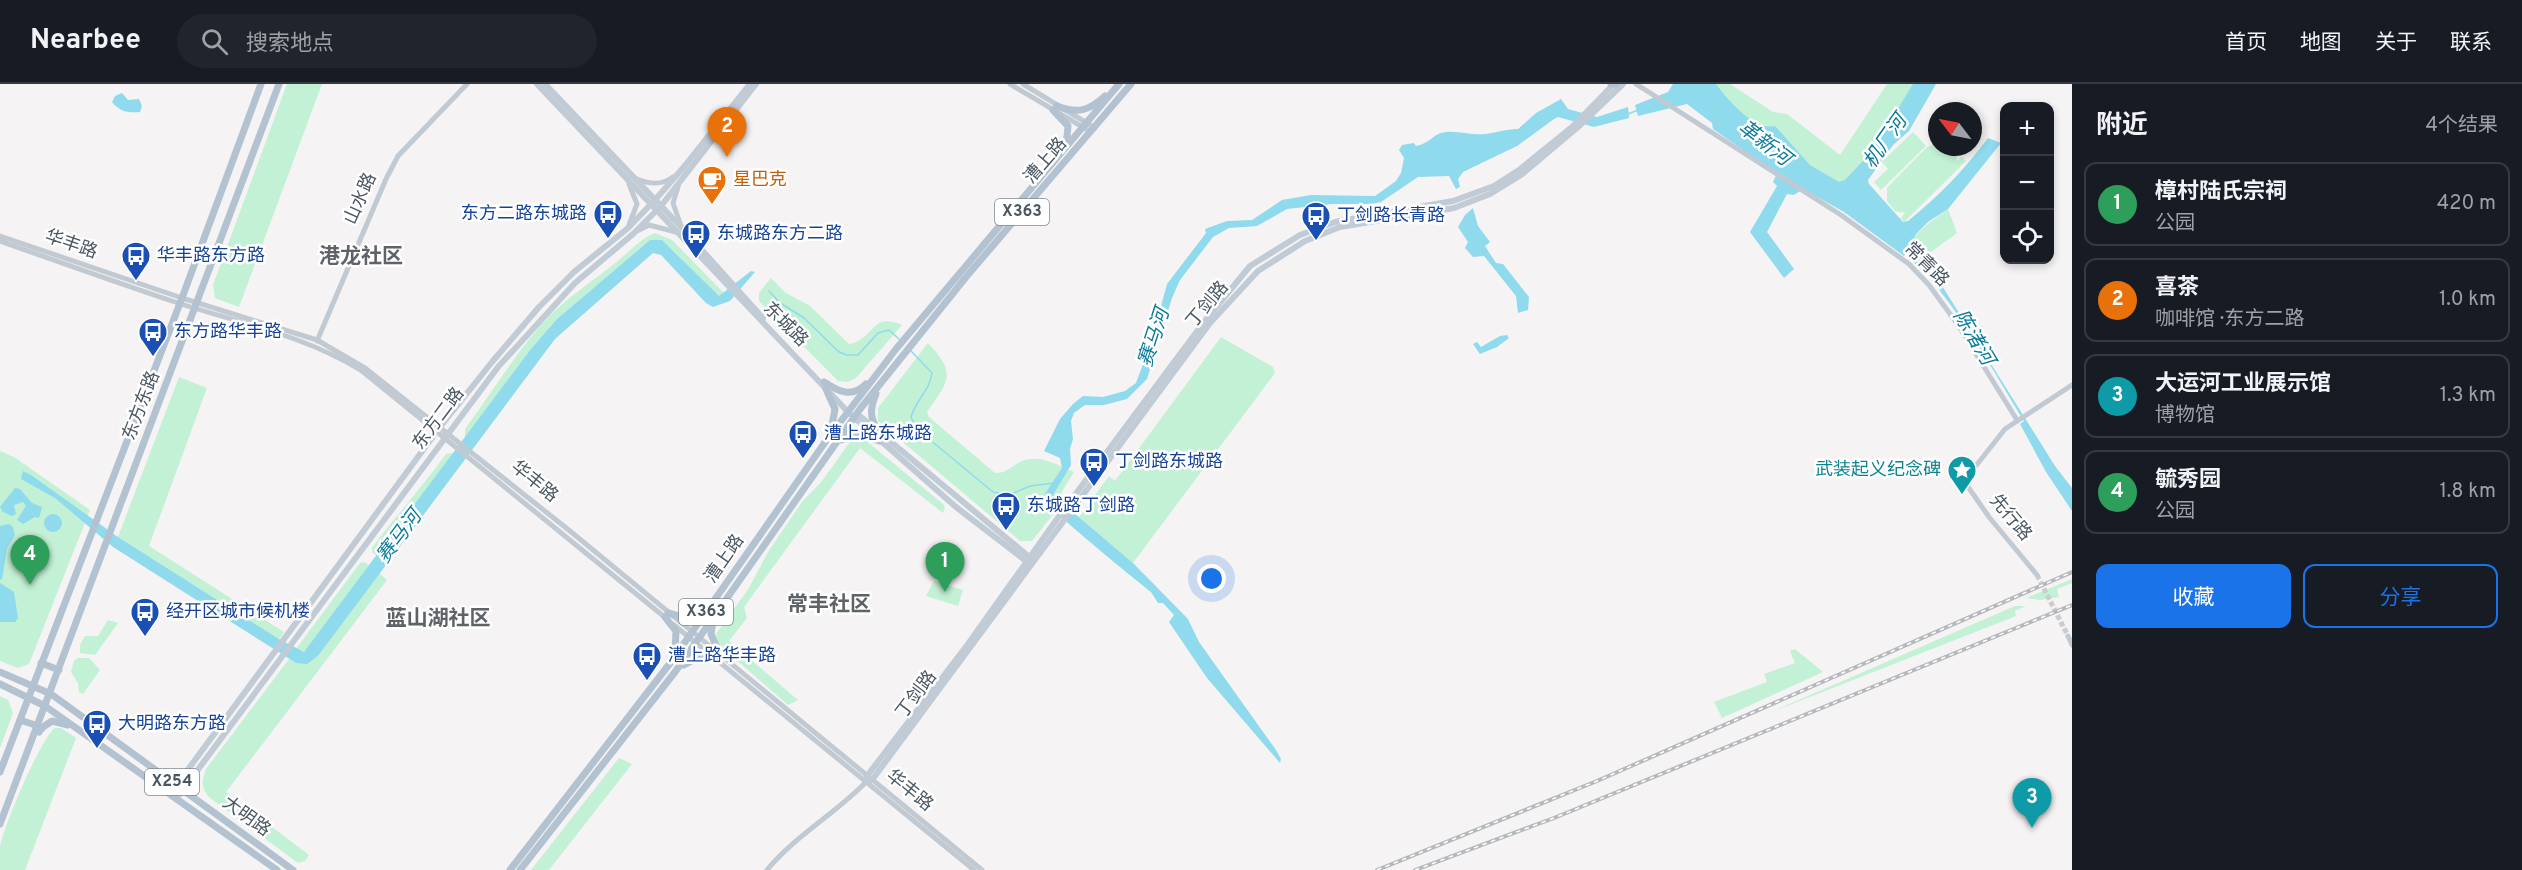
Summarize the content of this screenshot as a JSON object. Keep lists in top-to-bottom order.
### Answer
{
  "streets": {
    "main road": [
      "漕上路",
      "X363",
      "丁剑路",
      "东城路",
      "东方东路",
      "东方二路",
      "X254",
      "大明路"
    ],
    "street": [
      "山水路",
      "华丰路",
      "常青路",
      "先行路"
    ]
  },
  "crossings": [
    ["漕上路", "华丰路"],
    ["漕上路", "东城路"],
    ["山水路", "华丰路"],
    ["华丰路", "丁剑路"],
    ["华丰路", "东方东路"],
    ["华丰路", "东方二路"],
    ["常青路", "先行路"],
    ["丁剑路", "东城路"],
    ["东城路", "东方二路"],
    ["东方东路", "大明路"],
    ["东方二路", "大明路"]
  ],
  "districts": ["港龙社区", "常丰社区", "蓝山湖社区"],
  "water": [
    "机厂河",
    "革新河",
    "赛马河",
    "陈渚河"
  ],
  "places": {
    "cafe": ["星巴克"],
    "bus stop": [
      "东方二路东城路",
      "丁剑路长青路",
      "东城路东方二路",
      "华丰路东方路",
      "东方路华丰路",
      "漕上路东城路",
      "丁剑路东城路",
      "东城路丁剑路",
      "经开区城市候机楼",
      "漕上路华丰路",
      "大明路东方路"
    ],
    "place": ["武装起义纪念碑"]
  },
  "north": "top left",
  "page": {
    "header": "Nearbee",
    "search": "搜索地点",
    "nav": [
      "首页",
      "地图",
      "关于",
      "联系"
    ],
    "heading": ["附近", "4个结果"],
    "map_buttons": ["+", "−"],
    "pins": [
      "2",
      "4",
      "1",
      "3"
    ],
    "list": [
      {
        "mark": "1",
        "name": "樟村陆氏宗祠",
        "note": "公园",
        "value": "420 m"
      },
      {
        "mark": "2",
        "name": "喜茶",
        "note": "咖啡馆 · 东方二路",
        "value": "1.0 km"
      },
      {
        "mark": "3",
        "name": "大运河工业展示馆",
        "note": "博物馆",
        "value": "1.3 km"
      },
      {
        "mark": "4",
        "name": "毓秀园",
        "note": "公园",
        "value": "1.8 km"
      }
    ],
    "buttons": ["收藏", "分享"]
  }
}
